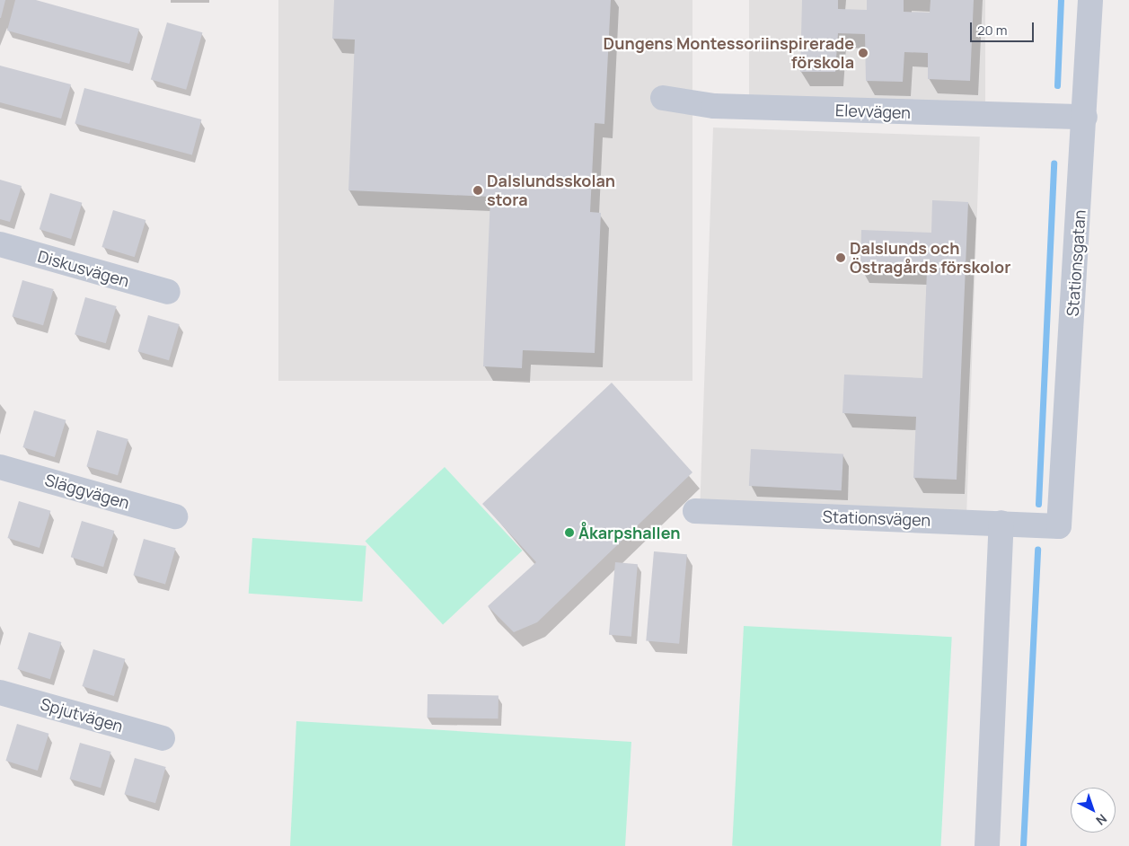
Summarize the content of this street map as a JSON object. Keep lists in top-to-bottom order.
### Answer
{
  "streets": {
    "street": [
      "Elevvägen",
      "Stationsgatan",
      "Diskusvägen",
      "Släggvägen",
      "Stationsvägen",
      "Spjutvägen"
    ]
  },
  "crossings": [
    ["Elevvägen", "Stationsgatan"],
    ["Stationsgatan", "Stationsvägen"]
  ],
  "places": [
    "Dungens Montessoriinspirerade förskola",
    "Dalslundsskolan stora",
    "Dalslunds och Östragårds förskolor",
    "Åkarpshallen"
  ],
  "scale_bar": "20 m",
  "north": "bottom right"
}
